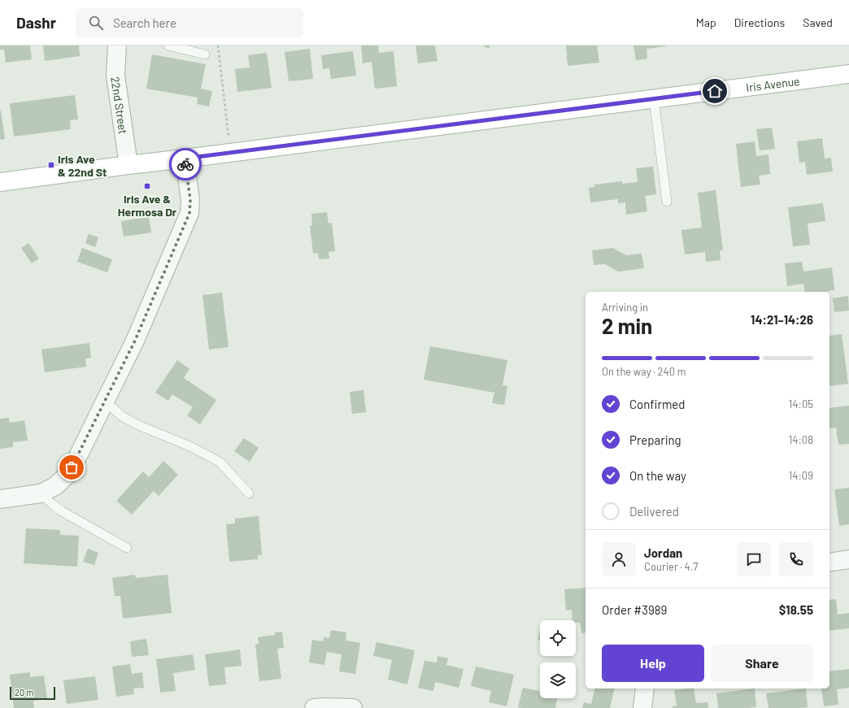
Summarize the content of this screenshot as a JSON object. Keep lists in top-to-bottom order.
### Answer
{
  "streets": {
    "main road": ["Iris Avenue"],
    "street": ["22nd Street"]
  },
  "crossings": [
    ["Iris Avenue", "22nd Street"]
  ],
  "places": {
    "transit": ["Iris Ave & 22nd St", "Iris Ave & Hermosa Dr"]
  },
  "scale_bar": "20 m",
  "page": {
    "header": "Dashr",
    "search": "Search here",
    "nav": ["Map", "Directions", "Saved"],
    "heading": ["2 min", "Arriving in", "14:21–14:26"],
    "panel": [
      "Jordan",
      "Courier · 4.7",
      "Order #3989",
      "$18.55"
    ],
    "bar": "On the way · 240 m",
    "list": [
      ["Confirmed", "14:05"],
      ["Preparing", "14:08"],
      ["On the way", "14:09"],
      "Delivered"
    ],
    "buttons": ["Help", "Share"],
    "scale": "20 m"
  }
}
